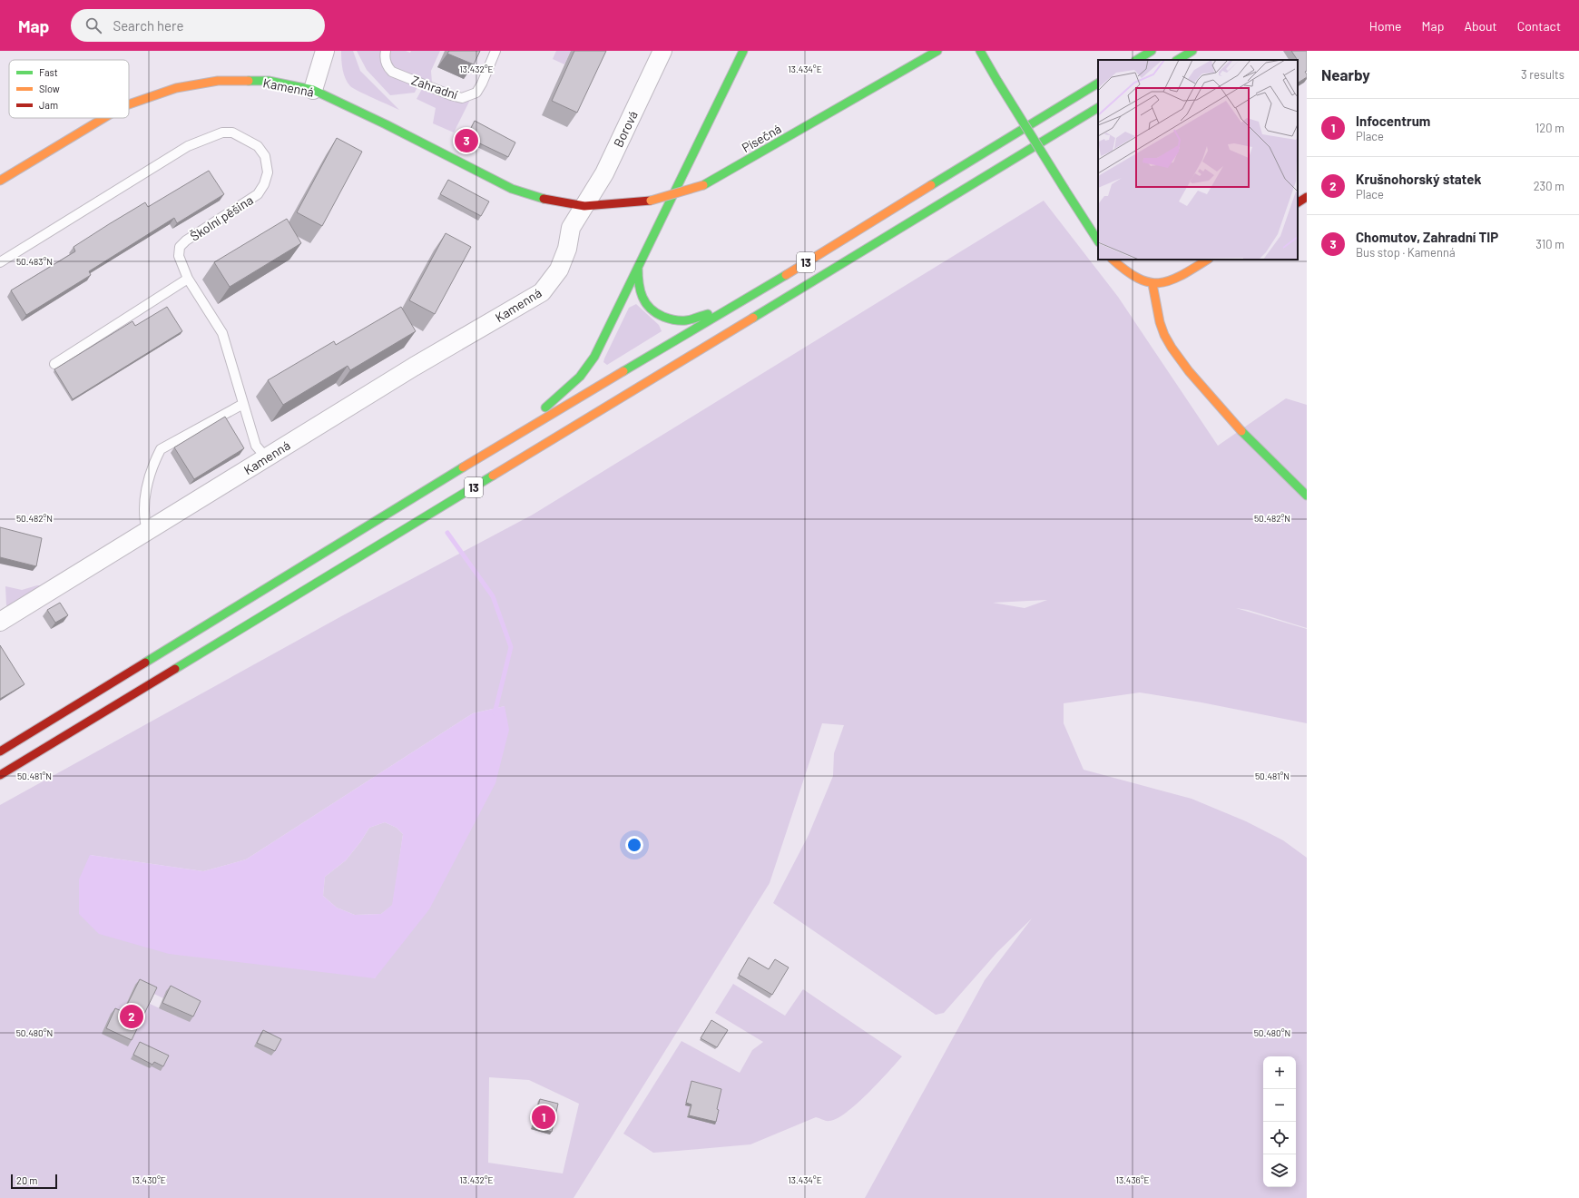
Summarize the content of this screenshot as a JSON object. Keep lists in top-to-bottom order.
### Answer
{
  "streets": {
    "main road": ["Kamenná", "Písečná", "13"],
    "street": ["Borová"],
    "lane": ["Zahradní", "Školní pěšina"]
  },
  "crossings": [
    ["Kamenná", "Borová"],
    ["Kamenná", "Písečná"],
    ["Kamenná", "Školní pěšina"],
    ["Borová", "Písečná"]
  ],
  "legend": ["Fast", "Slow", "Jam"],
  "scale_bar": "20 m",
  "page": {
    "header": "Map",
    "search": "Search here",
    "nav": [
      "Home",
      "Map",
      "About",
      "Contact"
    ],
    "heading": ["Nearby", "3 results"],
    "list": [
      {
        "mark": "1",
        "name": "Infocentrum",
        "note": "Place",
        "value": "120 m"
      },
      {
        "mark": "2",
        "name": "Krušnohorský statek",
        "note": "Place",
        "value": "230 m"
      },
      {
        "mark": "3",
        "name": "Chomutov, Zahradní TIP",
        "note": "Bus stop · Kamenná",
        "value": "310 m"
      }
    ],
    "pins": ["3", "2", "1"],
    "map_buttons": ["+", "−"],
    "scale": "20 m"
  },
  "coordinates": [
    "13.432°E",
    "13.434°E",
    "50.483°N",
    "50.482°N",
    "50.481°N",
    "50.480°N",
    "13.430°E",
    "13.436°E"
  ]
}
